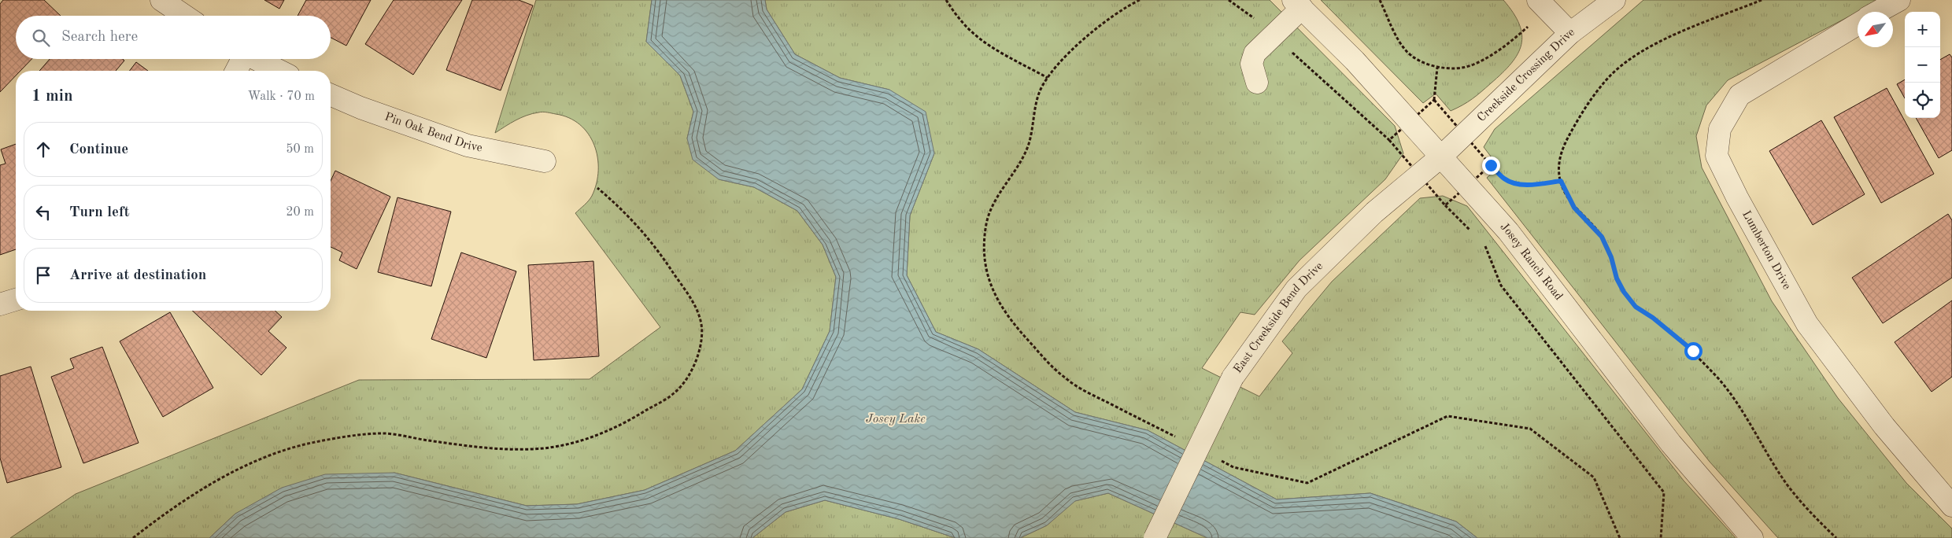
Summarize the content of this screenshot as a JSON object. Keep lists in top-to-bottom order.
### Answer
{
  "streets": {
    "street": [
      "Creekside Crossing Drive",
      "Pin Oak Bend Drive",
      "Lumberton Drive",
      "Josey Ranch Road",
      "East Creekside Bend Drive"
    ]
  },
  "crossings": [
    ["Creekside Crossing Drive", "Josey Ranch Road"],
    ["Creekside Crossing Drive", "East Creekside Bend Drive"],
    ["Josey Ranch Road", "East Creekside Bend Drive"]
  ],
  "water": ["Josey Lake"],
  "north": "bottom left",
  "page": {
    "map_buttons": ["+", "−"],
    "search": "Search here",
    "heading": ["1 min", "Walk · 70 m"],
    "list": [
      ["Continue", "50 m"],
      ["Turn left", "20 m"],
      "Arrive at destination"
    ]
  }
}
